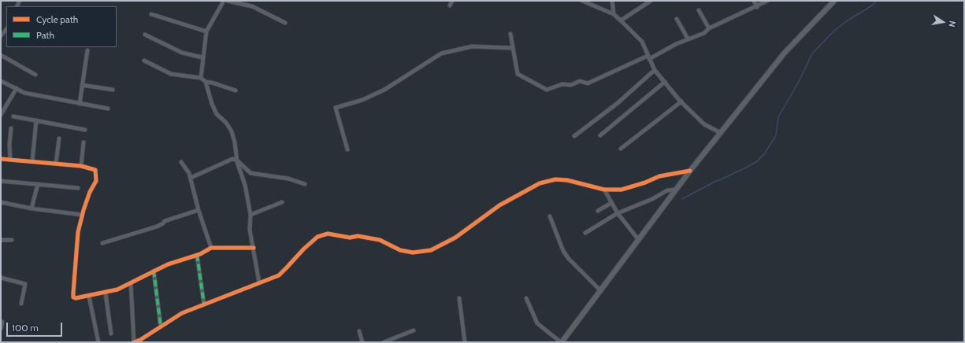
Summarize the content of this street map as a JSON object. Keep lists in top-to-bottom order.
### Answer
{
  "legend": ["Cycle path", "Path"],
  "scale_bar": "100 m",
  "north": "right"
}
